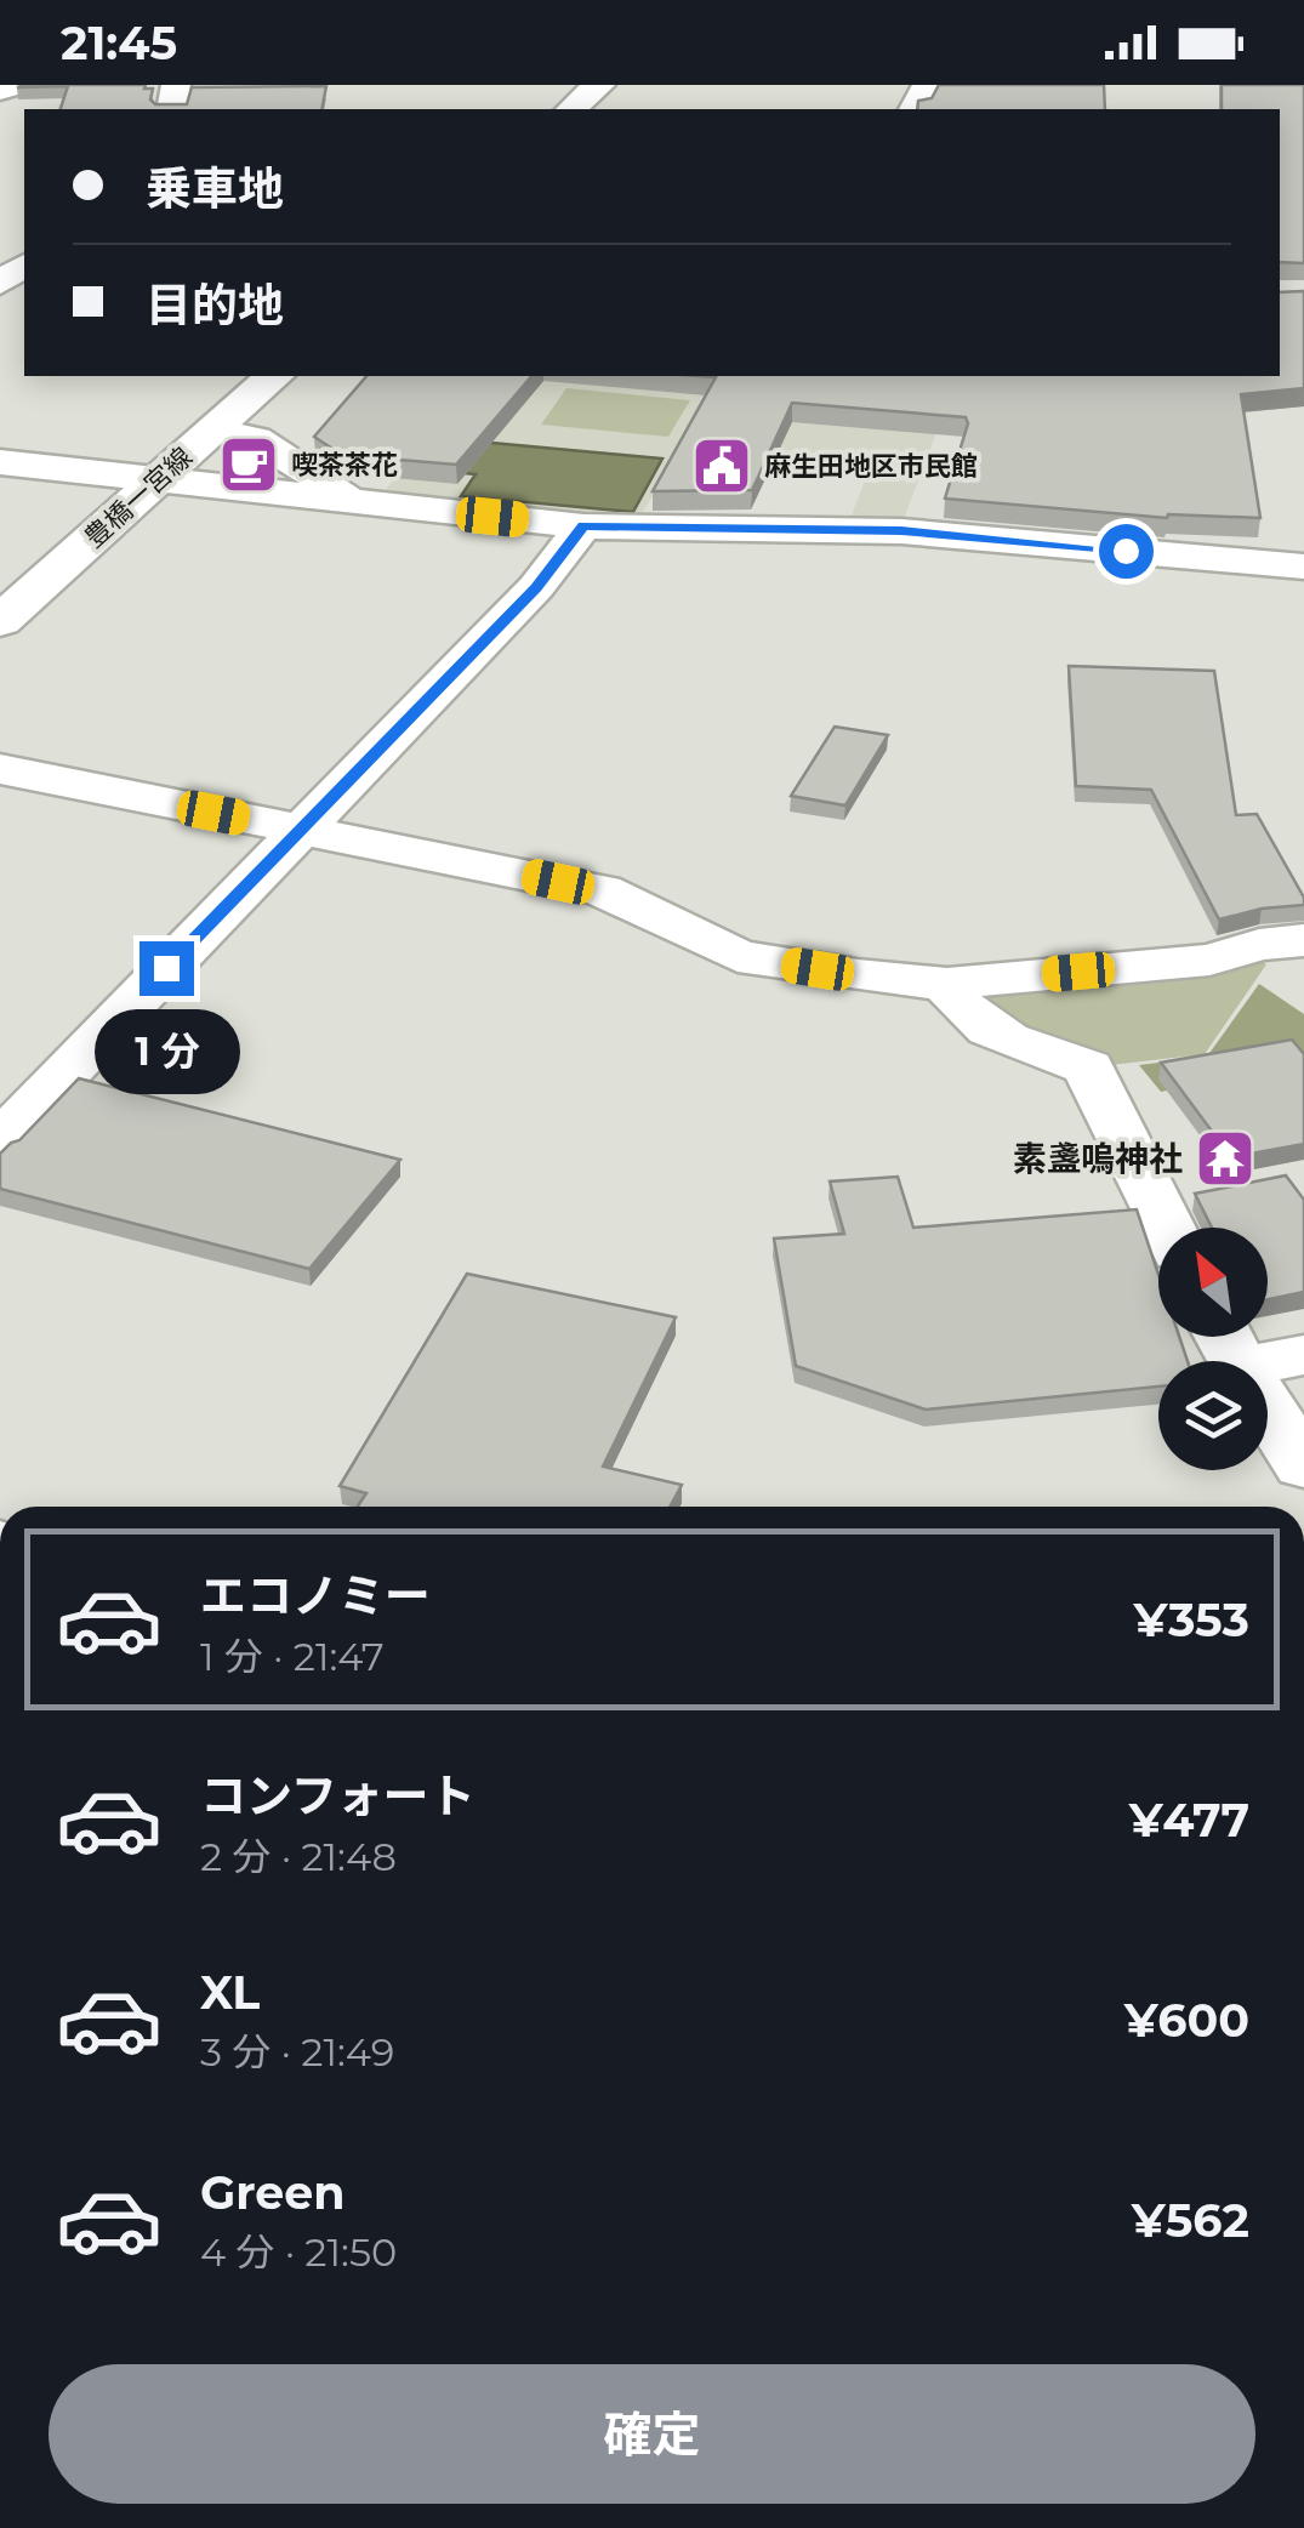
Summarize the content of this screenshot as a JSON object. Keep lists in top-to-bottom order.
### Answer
{
  "streets": {
    "main road": ["豊橋一宮線"]
  },
  "places": {
    "cafe": ["喫茶茶花"],
    "public building": ["麻生田地区市民館"],
    "temple": ["素盞嗚神社"]
  },
  "north": "top left",
  "page": {
    "status": "21:45",
    "banner": ["乗車地", "目的地"],
    "bubble": "1 分",
    "list": [
      {
        "name": "エコノミー",
        "note": "1 分 · 21:47",
        "value": "¥353"
      },
      {
        "name": "コンフォート",
        "note": "2 分 · 21:48",
        "value": "¥477"
      },
      {
        "name": "XL",
        "note": "3 分 · 21:49",
        "value": "¥600"
      },
      {
        "name": "Green",
        "note": "4 分 · 21:50",
        "value": "¥562"
      }
    ],
    "buttons": "確定"
  }
}
